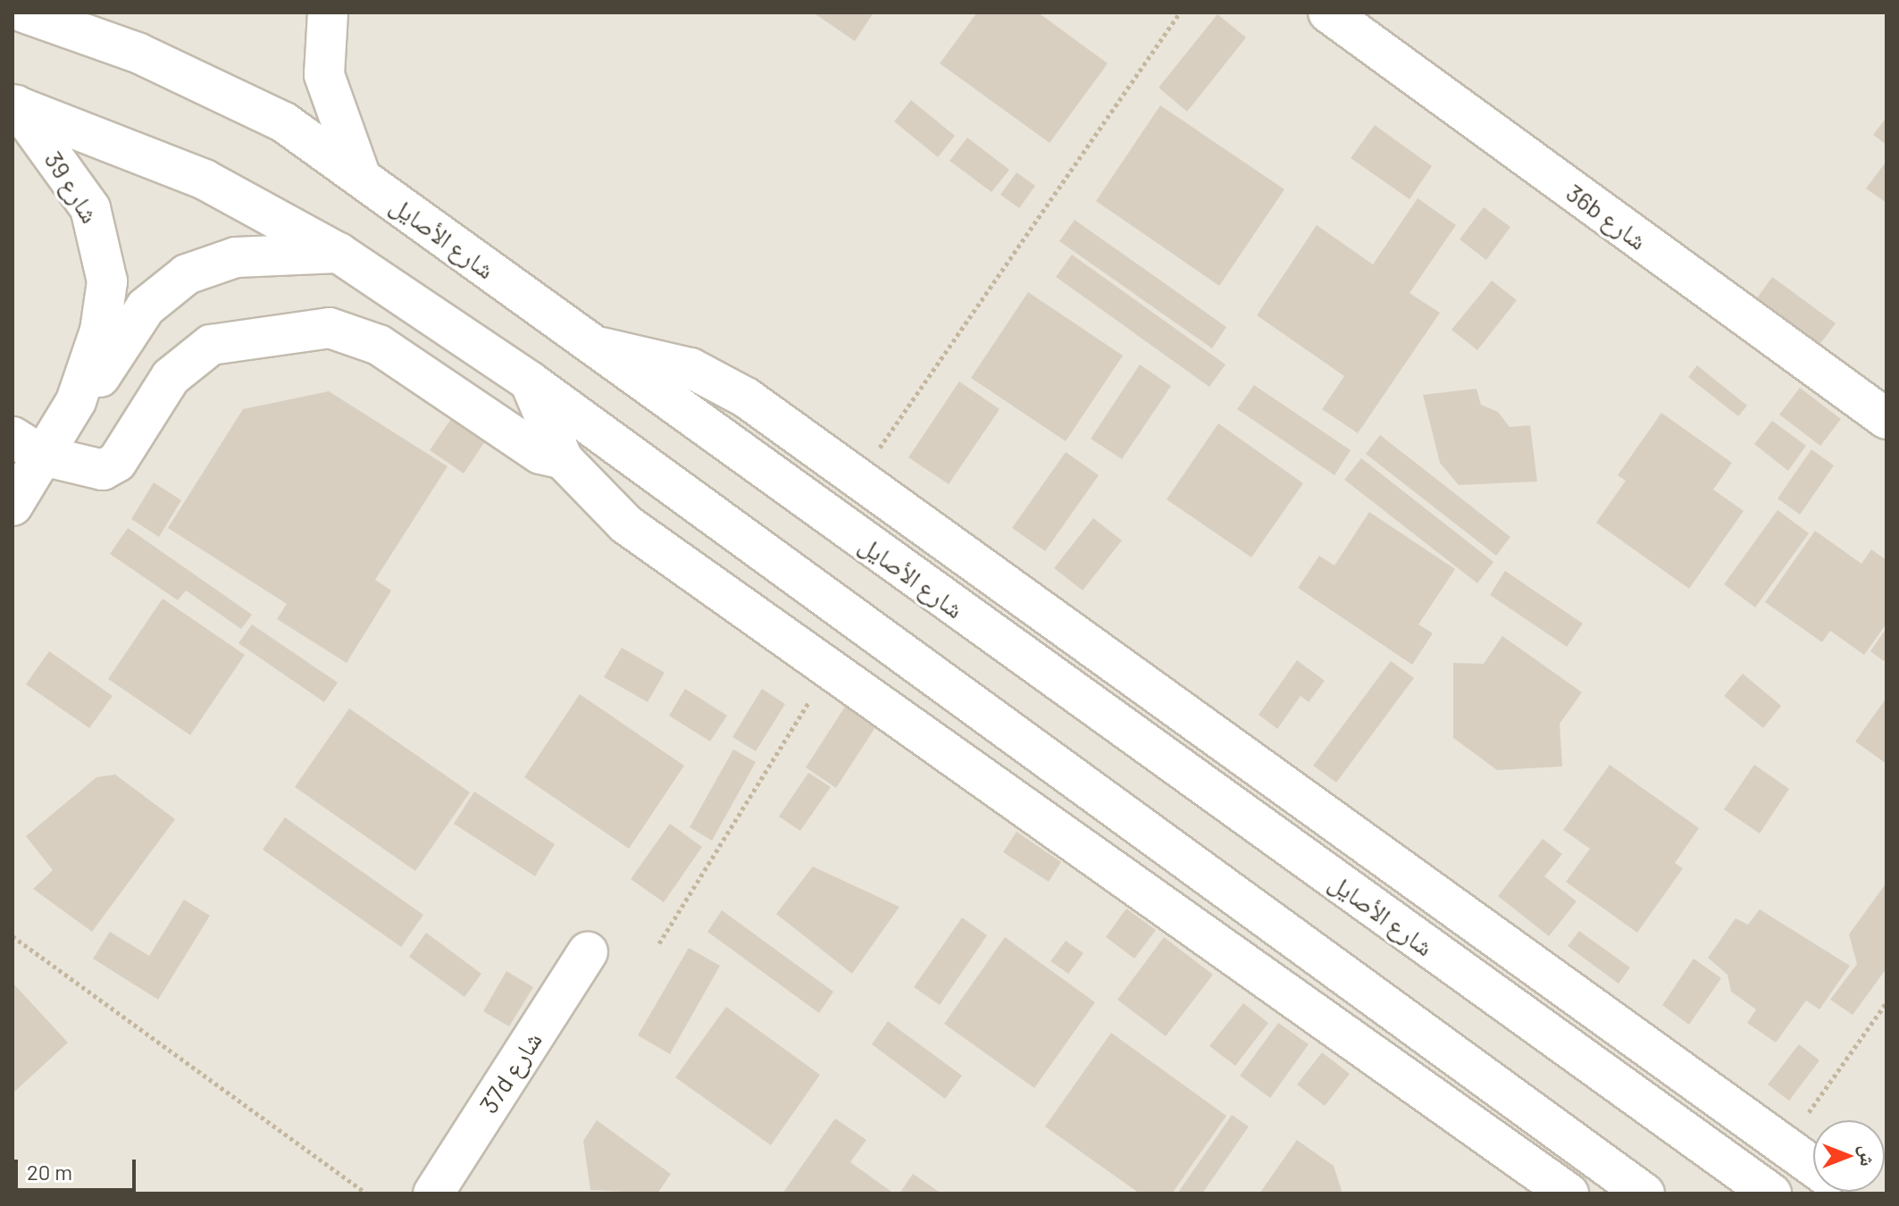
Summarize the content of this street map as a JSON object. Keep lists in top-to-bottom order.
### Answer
{
  "streets": {
    "street": [
      "شارع 39",
      "36b شارع",
      "شارع الأصايل",
      "37d شارع"
    ]
  },
  "scale_bar": "20 m",
  "north": "right"
}
